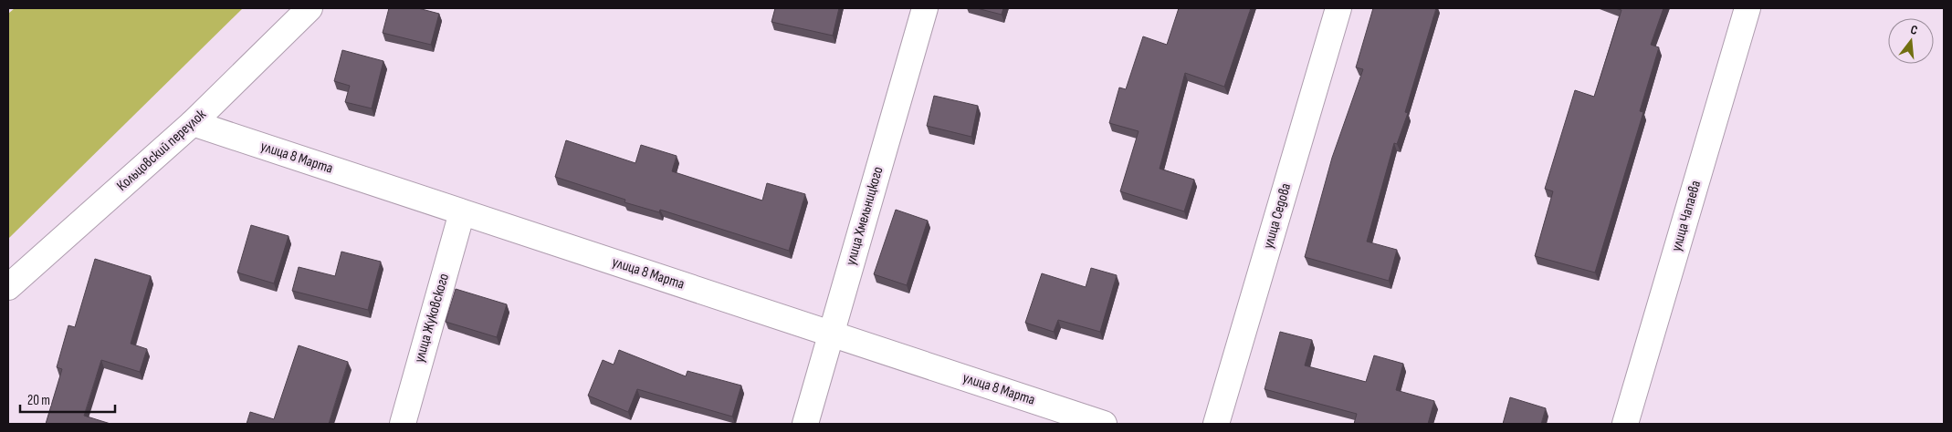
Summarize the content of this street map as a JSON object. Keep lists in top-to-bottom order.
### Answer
{
  "streets": {
    "street": [
      "Кольцовский переулок",
      "улица 8 Марта",
      "улица Хмельницкого",
      "улица Седова",
      "улица Чапаева",
      "улица Жуковского"
    ]
  },
  "crossings": [
    ["Кольцовский переулок", "улица 8 Марта"],
    ["улица 8 Марта", "улица Хмельницкого"],
    ["улица 8 Марта", "улица Жуковского"]
  ],
  "scale_bar": "20 m",
  "north": "top"
}
